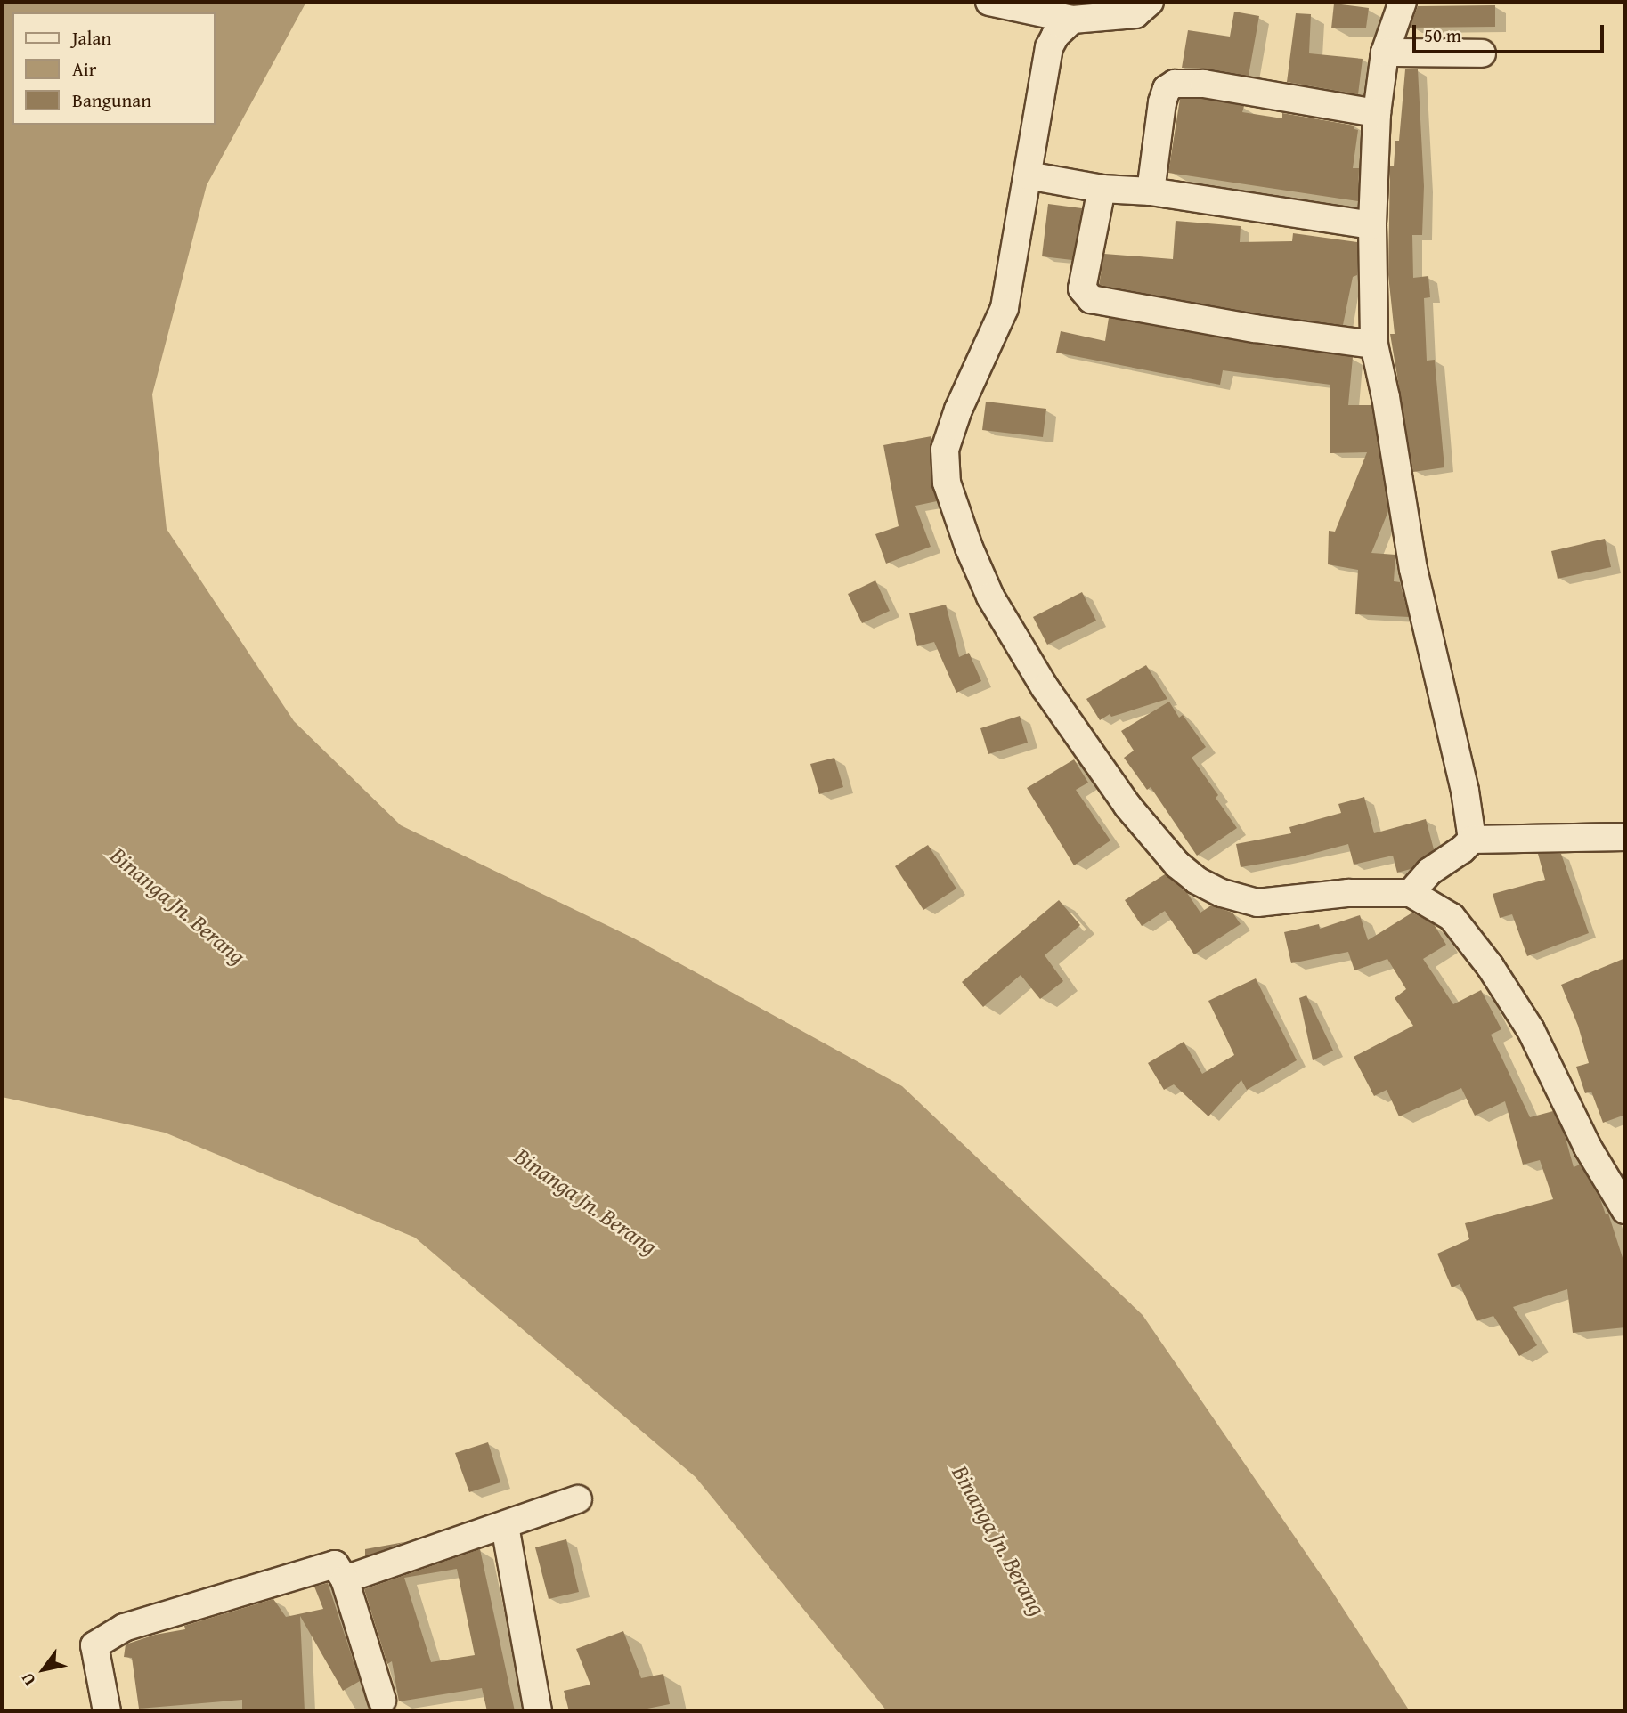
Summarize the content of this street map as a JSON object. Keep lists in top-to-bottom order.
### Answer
{
  "water": ["Binanga Jn. Berang"],
  "legend": ["Jalan", "Air", "Bangunan"],
  "scale_bar": "50 m",
  "north": "bottom left"
}
